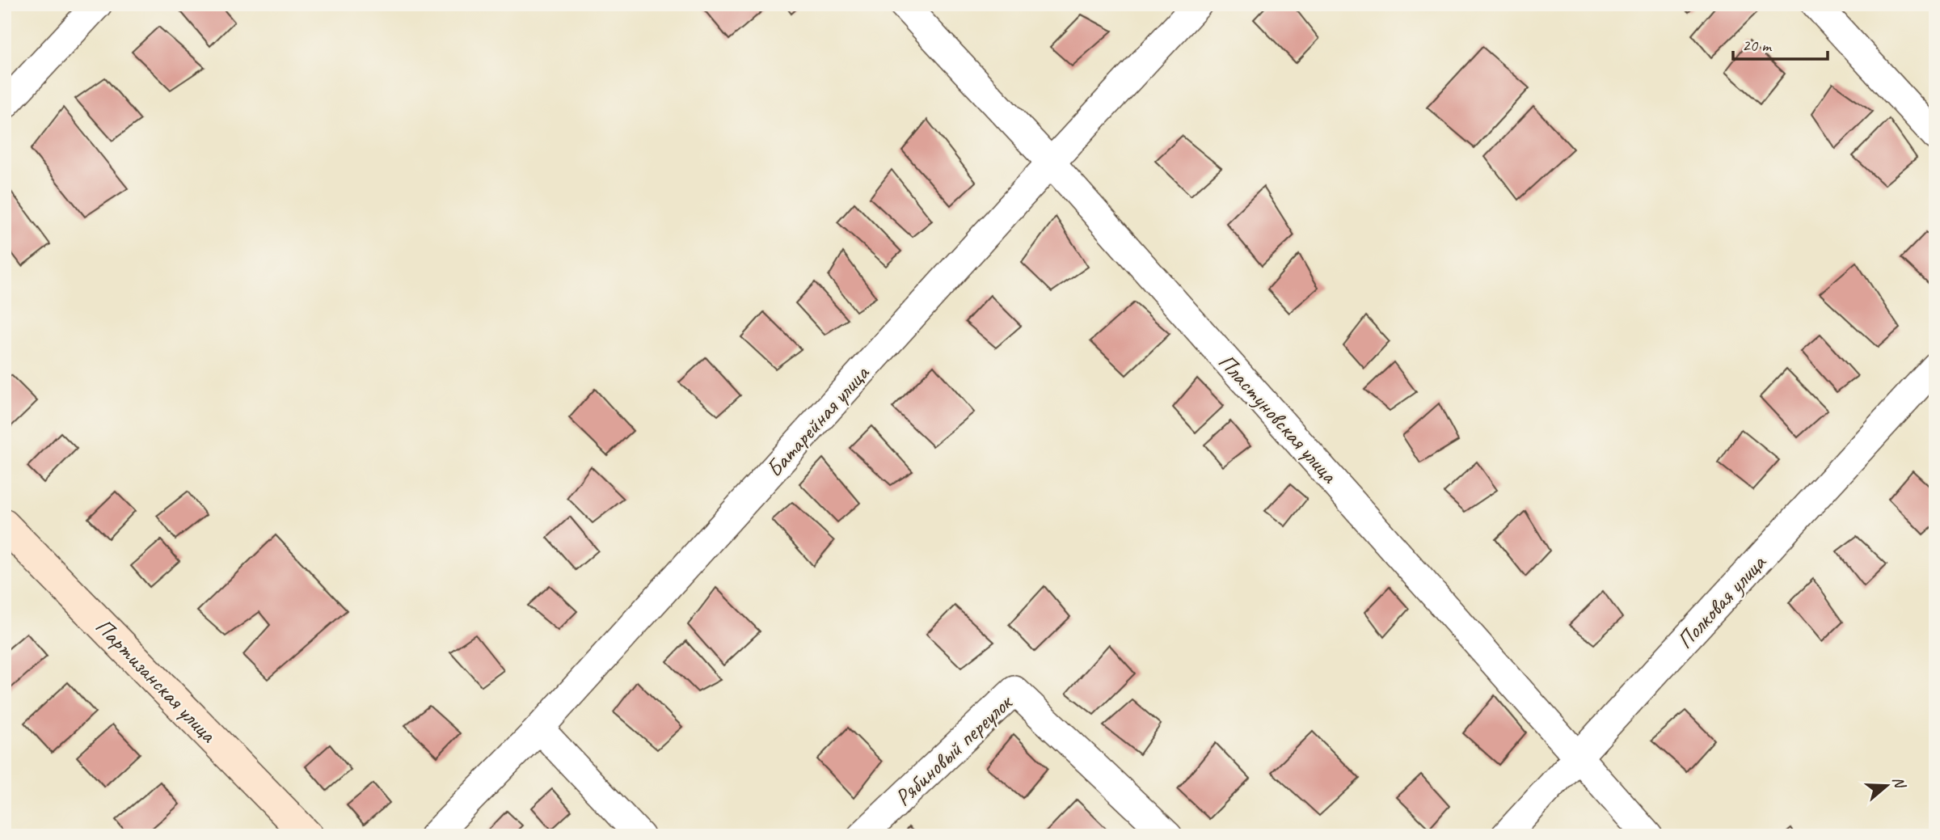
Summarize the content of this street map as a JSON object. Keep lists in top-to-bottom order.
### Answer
{
  "streets": {
    "street": [
      "Пластуновская улица",
      "Батарейная улица",
      "Полковая улица",
      "Партизанская улица",
      "Рябиновый переулок"
    ]
  },
  "crossings": [
    ["Пластуновская улица", "Батарейная улица"],
    ["Пластуновская улица", "Полковая улица"]
  ],
  "scale_bar": "20 m",
  "north": "right"
}
